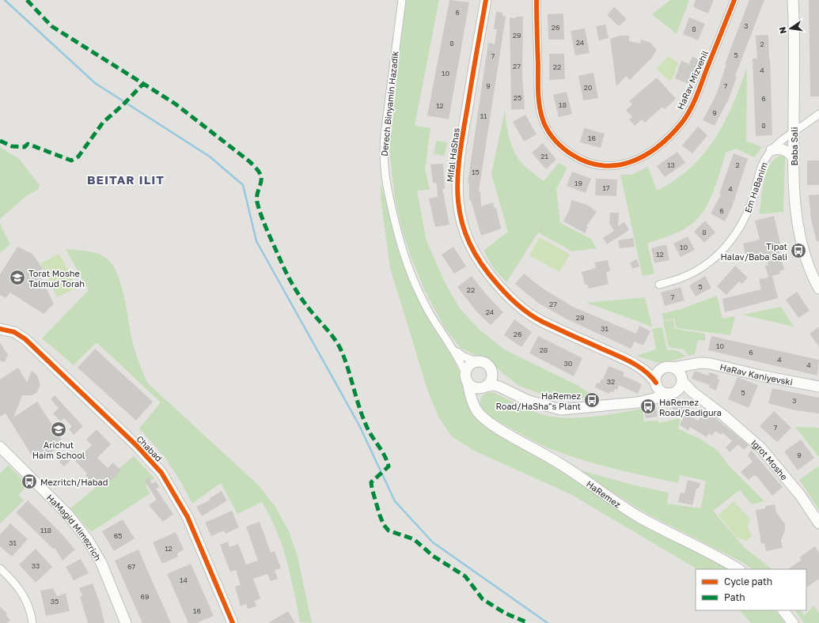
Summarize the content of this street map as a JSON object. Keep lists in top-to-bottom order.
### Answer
{
  "streets": {
    "street": [
      "HaRav Mizvehil",
      "Derech Binyamin Hazadik",
      "Baba Sali",
      "Mifal HaShas",
      "Em HaBanim",
      "HaRav Kaniyevski",
      "Chabad",
      "Igrot Moshe",
      "HaRemez",
      "HaMagid Mimezrich"
    ]
  },
  "crossings": [
    ["Baba Sali", "Em HaBanim"],
    ["Mifal HaShas", "HaRav Kaniyevski"],
    ["Mifal HaShas", "Igrot Moshe"],
    ["HaRav Kaniyevski", "Igrot Moshe"]
  ],
  "districts": ["BEITAR ILIT"],
  "places": {
    "bus stop": [
      "Tipat Halav/Baba Sali",
      "HaRemez Road/HaSha\"s Plant",
      "HaRemez Road/Sadigura",
      "Mezritch/Habad"
    ],
    "school or university": ["Torat Moshe Talmud Torah", "Arichut Haim School"]
  },
  "house_numbers": [
    "6",
    "3",
    "26",
    "8",
    "29",
    "24",
    "8",
    "2",
    "5",
    "7",
    "27",
    "22",
    "4",
    "10",
    "9",
    "7",
    "20",
    "25",
    "6",
    "18",
    "12",
    "9",
    "11",
    "8",
    "16",
    "21",
    "13",
    "2",
    "15",
    "19",
    "17",
    "4",
    "6",
    "8",
    "10",
    "12",
    "5",
    "22",
    "7",
    "27",
    "24",
    "29",
    "31",
    "26",
    "10",
    "28",
    "6",
    "4",
    "30",
    "4",
    "32",
    "5",
    "3",
    "7",
    "9",
    "118",
    "65",
    "31",
    "12",
    "33",
    "67",
    "14",
    "69",
    "35",
    "16"
  ],
  "legend": ["Cycle path", "Path"],
  "north": "left"
}
